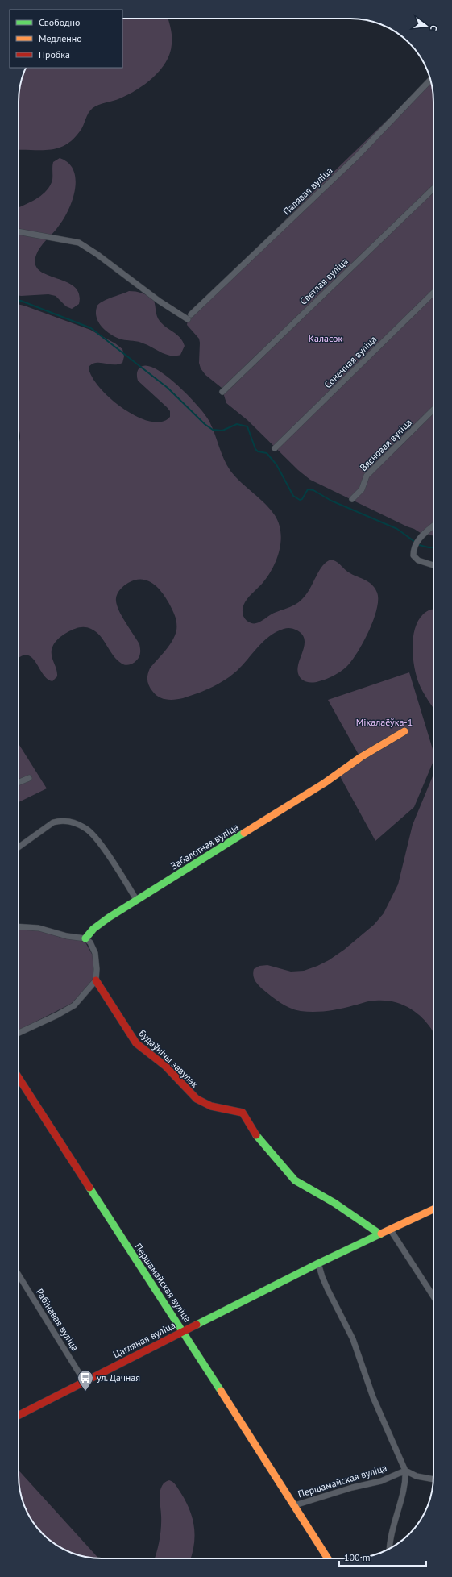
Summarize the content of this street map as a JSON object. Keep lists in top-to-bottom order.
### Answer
{
  "streets": {
    "street": [
      "Палявая вуліца",
      "Светлая вуліца",
      "Сонечная вуліца",
      "Вясновая вуліца",
      "Забалотная вуліца",
      "Будаўнічы завулак",
      "Першамайская вуліца",
      "Рабінавая вуліца",
      "Цагляная вуліца"
    ]
  },
  "crossings": [
    ["Будаўнічы завулак", "Цагляная вуліца"],
    ["Першамайская вуліца", "Цагляная вуліца"],
    ["Рабінавая вуліца", "Цагляная вуліца"]
  ],
  "parks": ["Каласок", "Мікалаёўка-1"],
  "places": {
    "bus stop": ["ул. Дачная"]
  },
  "legend": ["Свободно", "Медленно", "Пробка"],
  "scale_bar": "100 m",
  "north": "right"
}
